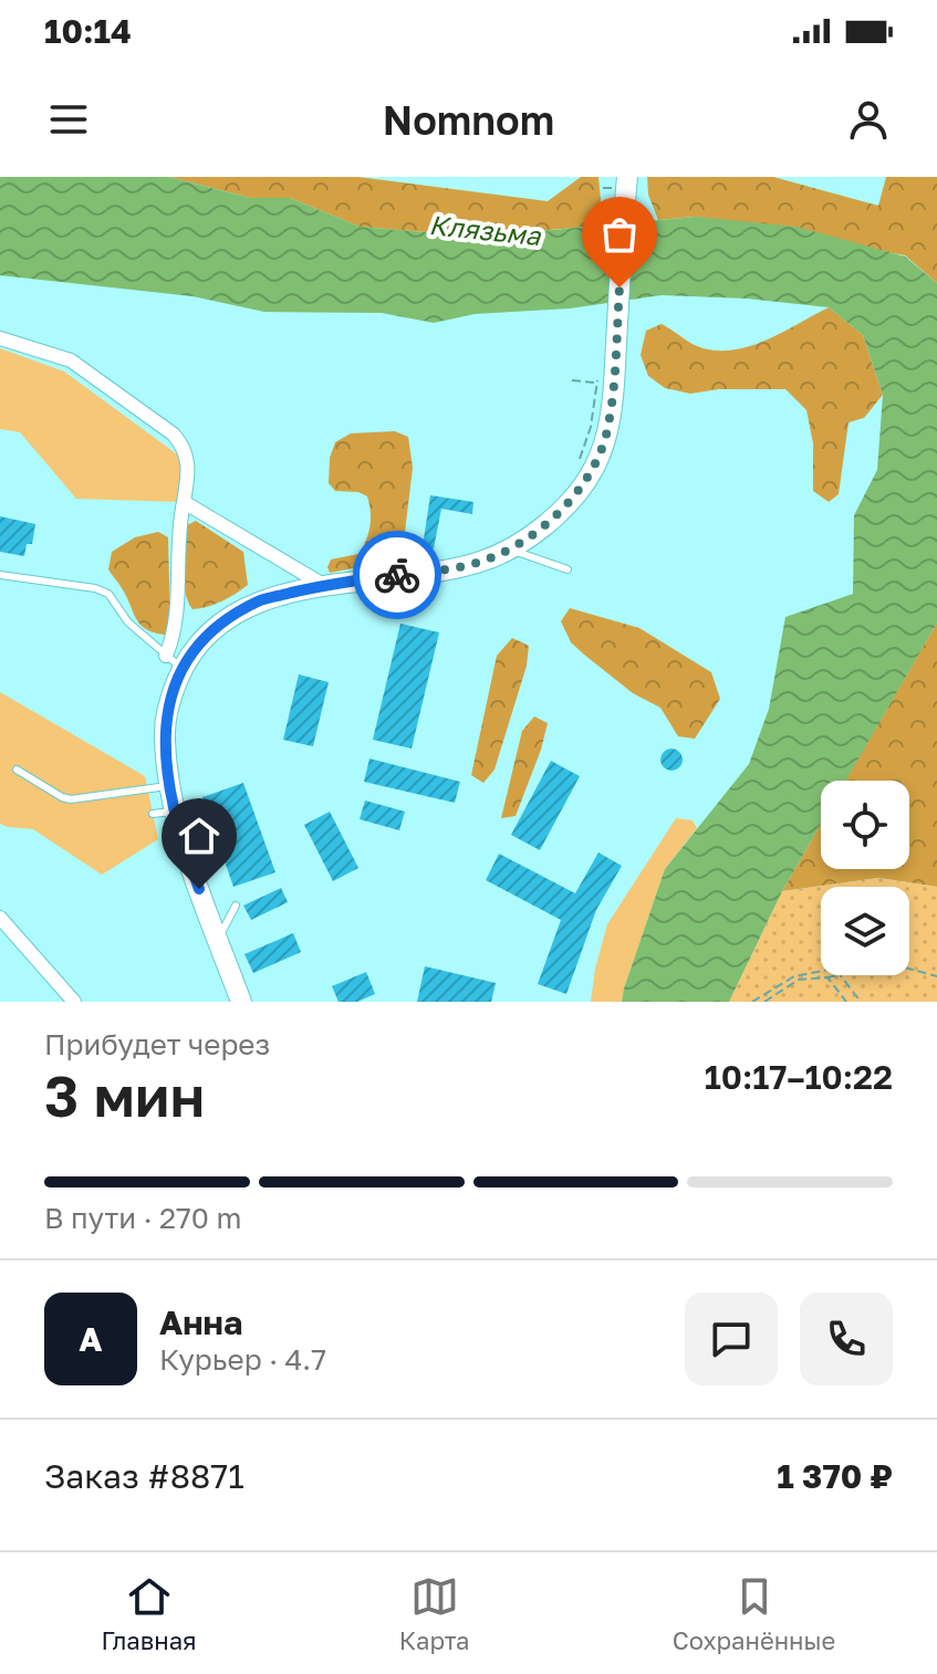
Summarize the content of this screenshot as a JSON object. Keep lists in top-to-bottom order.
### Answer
{
  "water": ["Клязьма"],
  "page": {
    "status": "10:14",
    "header": "Nomnom",
    "heading": ["3 мин", "Прибудет через", "10:17–10:22"],
    "panel": [
      "Анна",
      "Курьер · 4.7",
      "Заказ #8871",
      "1 370 ₽"
    ],
    "bar": "В пути · 270 m",
    "round": "А",
    "tabs": ["Главная", "Карта", "Сохранённые"]
  }
}
